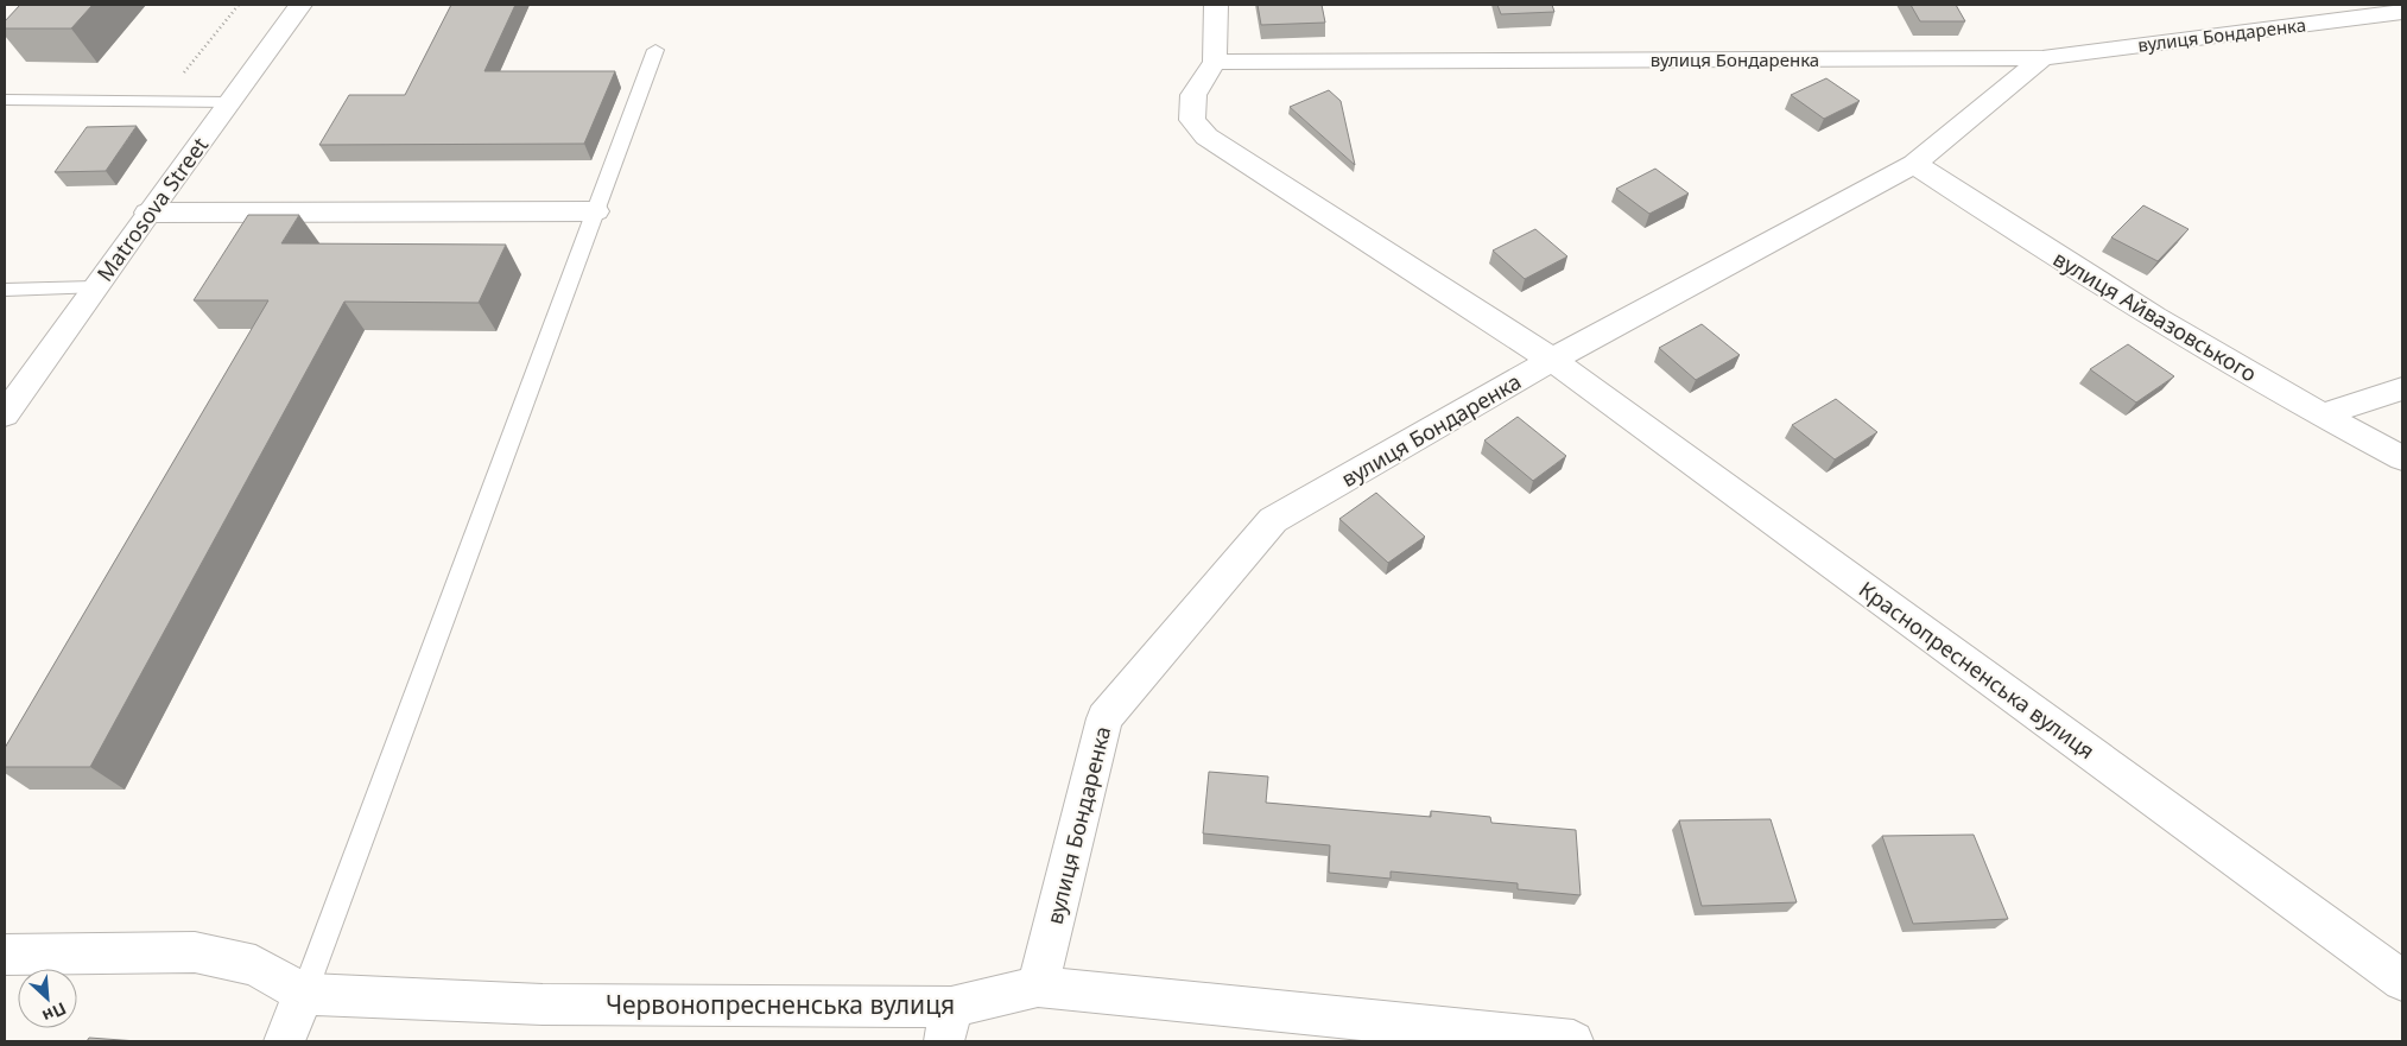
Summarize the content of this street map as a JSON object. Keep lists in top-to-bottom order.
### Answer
{
  "streets": {
    "street": [
      "вулиця Бондаренка",
      "Matrosova Street",
      "вулиця Айвазовського",
      "Краснопресненська вулиця",
      "Червонопресненська вулиця"
    ]
  },
  "crossings": [
    ["вулиця Бондаренка", "вулиця Айвазовського"],
    ["вулиця Бондаренка", "Краснопресненська вулиця"],
    ["вулиця Бондаренка", "Червонопресненська вулиця"]
  ],
  "north": "bottom right"
}
